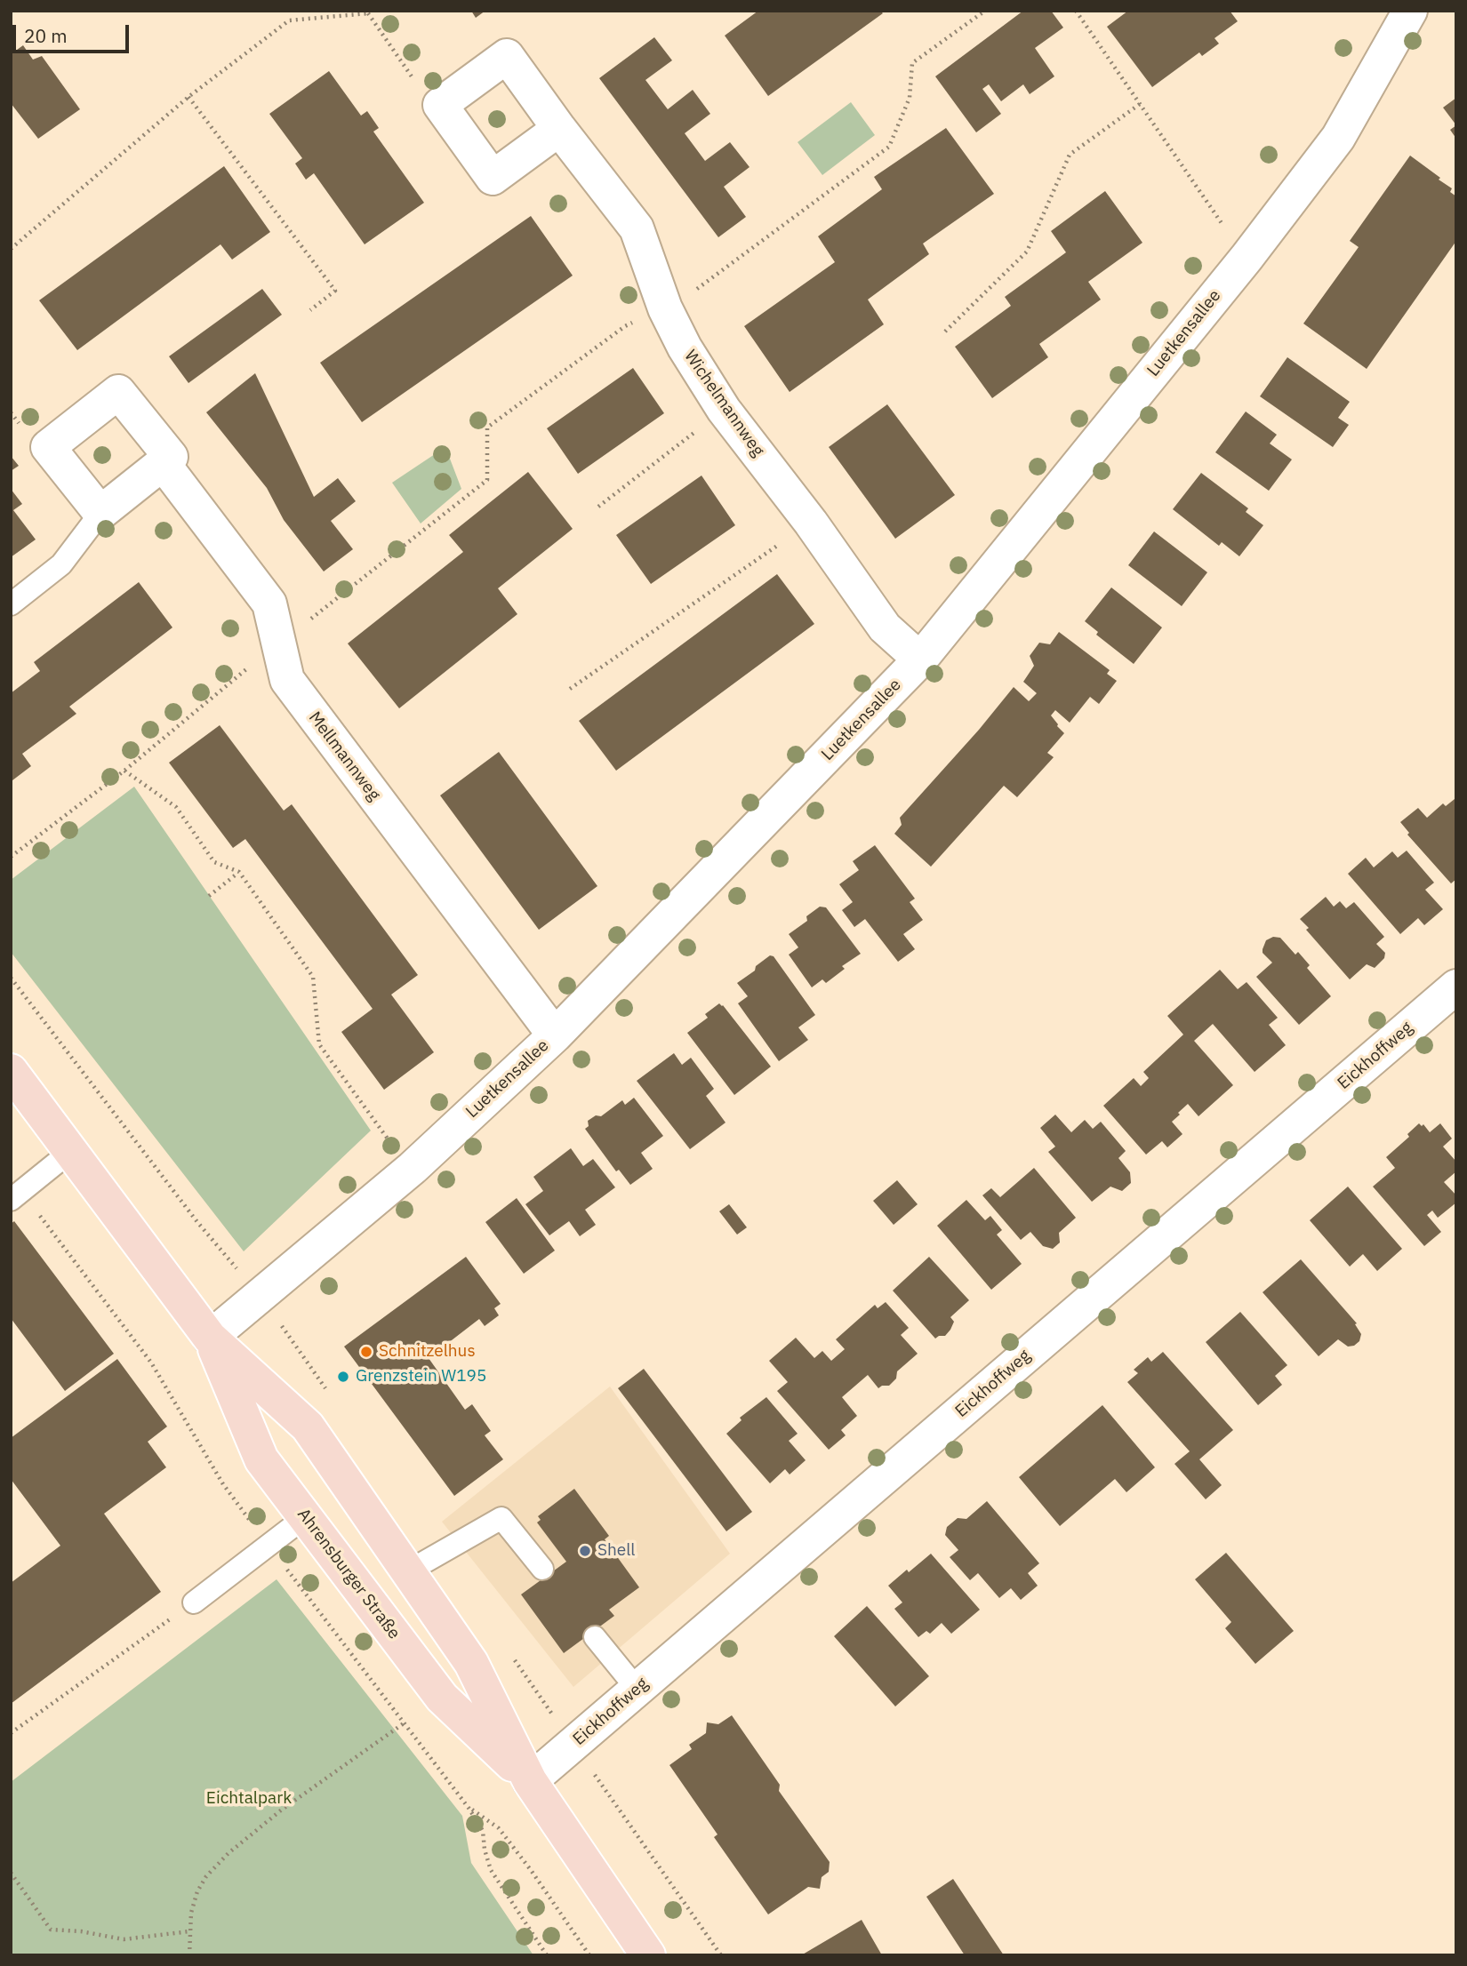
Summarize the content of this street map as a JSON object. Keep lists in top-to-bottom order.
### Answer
{
  "streets": {
    "main road": ["Ahrensburger Straße"],
    "street": [
      "Luetkensallee",
      "Wichelmannweg",
      "Mellmannweg",
      "Eickhoffweg"
    ]
  },
  "crossings": [
    ["Luetkensallee", "Wichelmannweg"],
    ["Luetkensallee", "Mellmannweg"],
    ["Luetkensallee", "Ahrensburger Straße"],
    ["Eickhoffweg", "Ahrensburger Straße"]
  ],
  "parks": ["Eichtalpark"],
  "places": ["Schnitzelhus", "Grenzstein W195", "Shell"],
  "scale_bar": "20 m"
}
